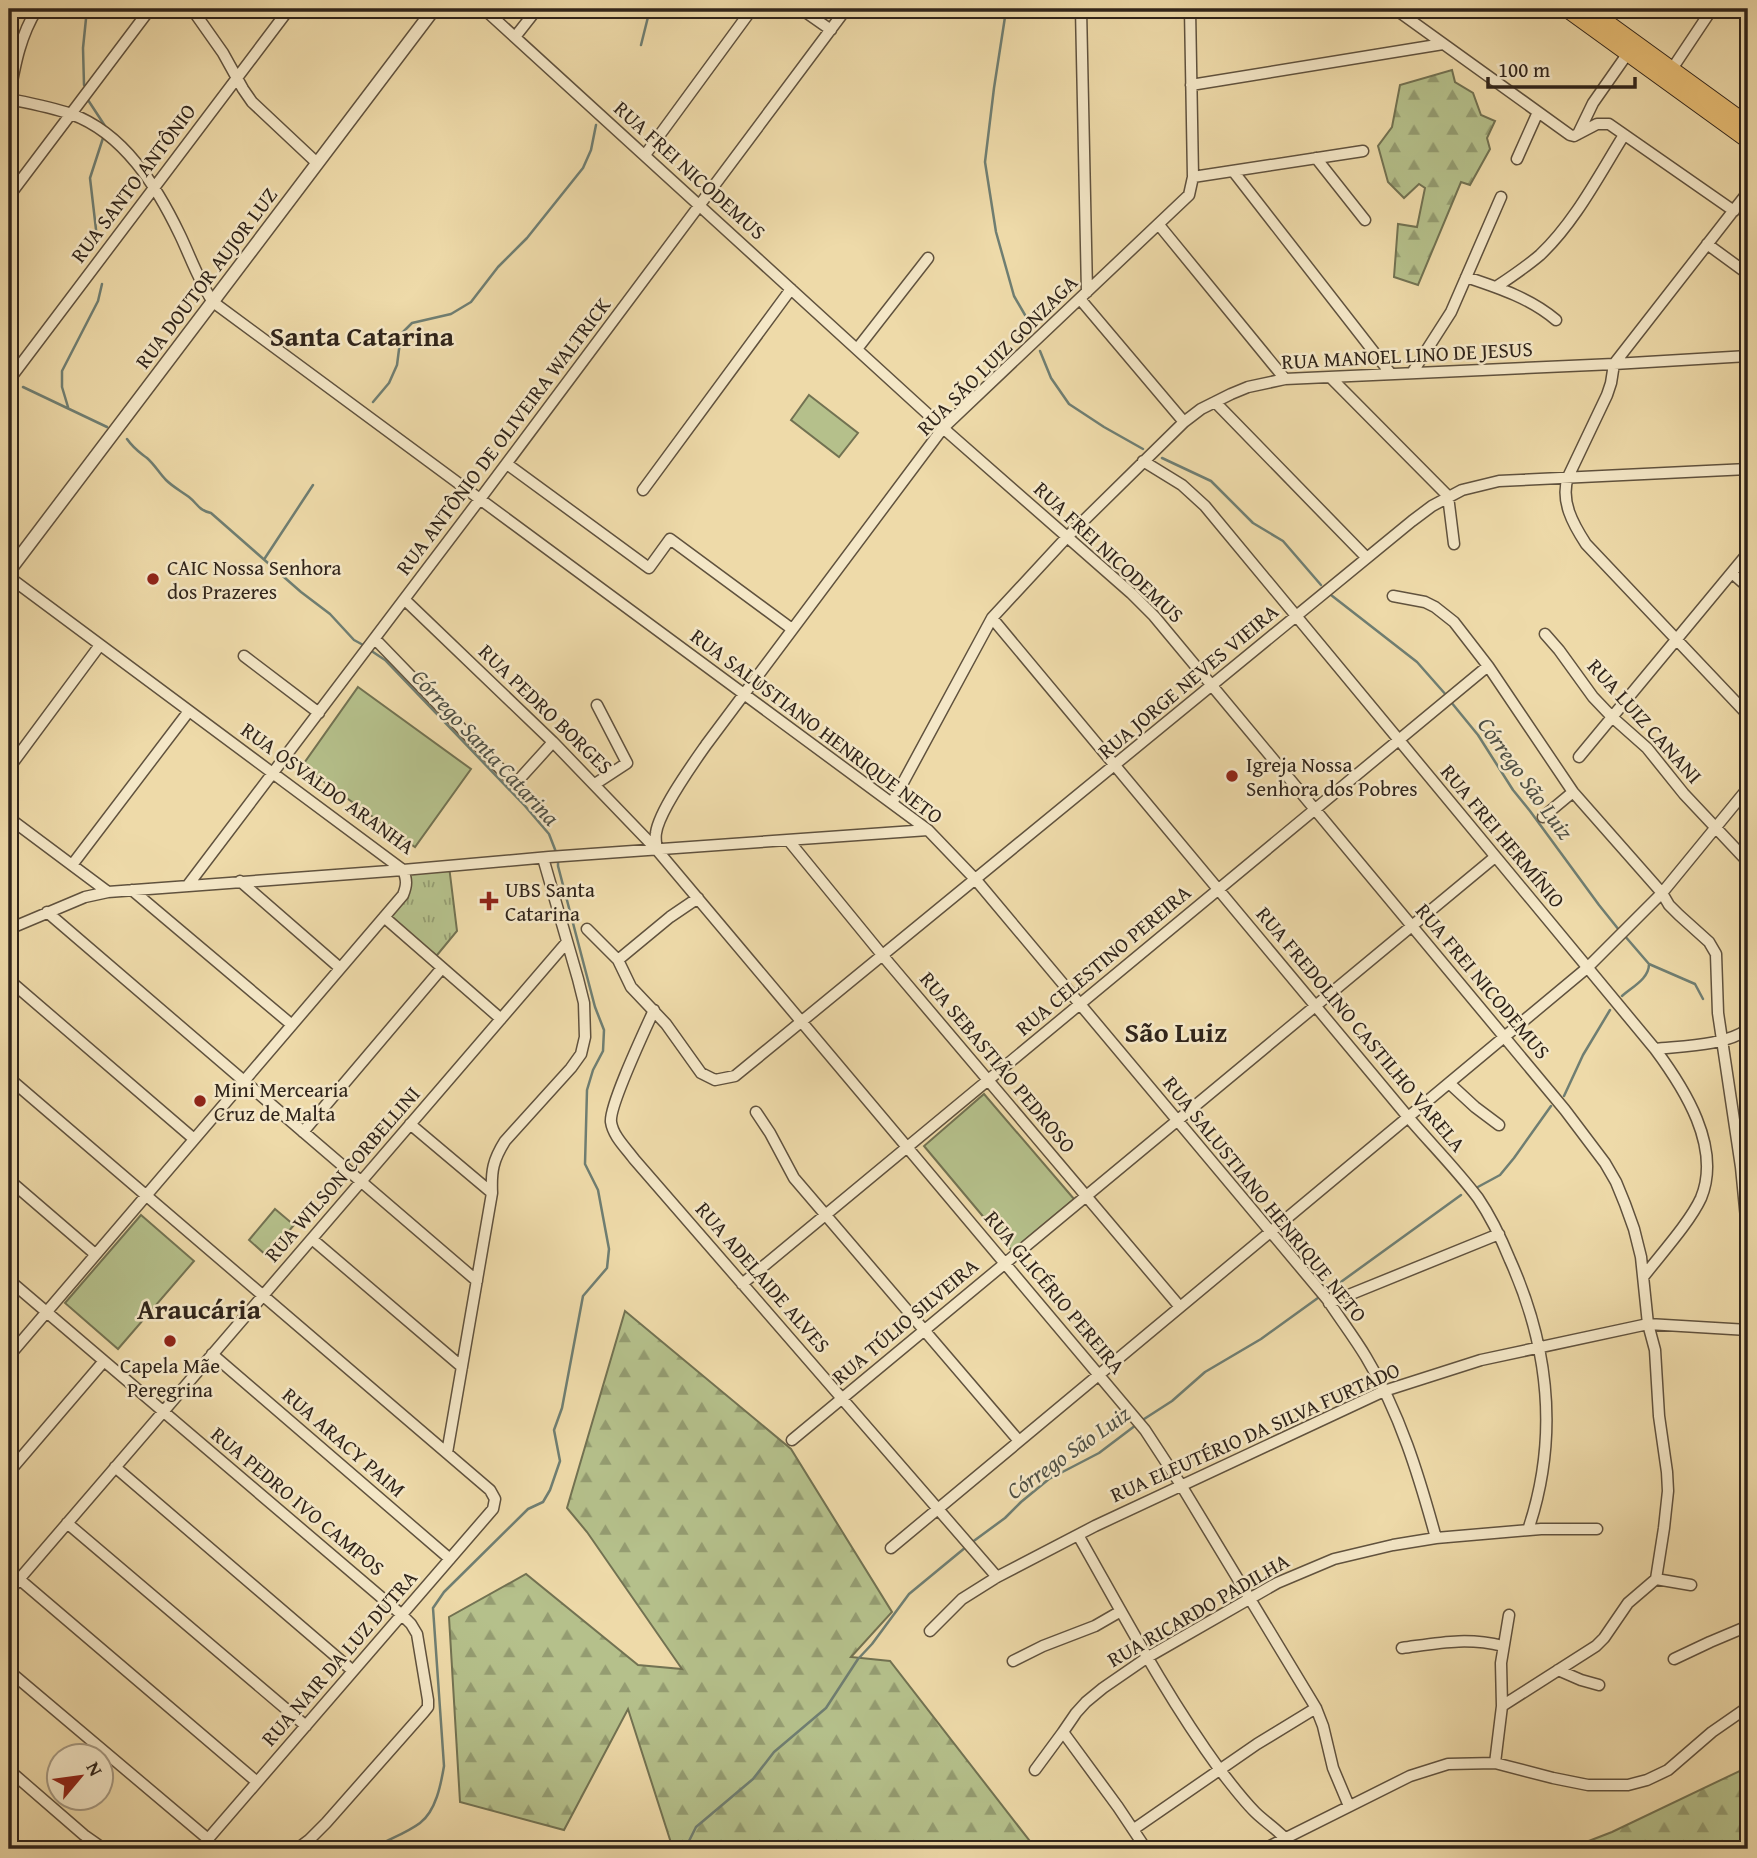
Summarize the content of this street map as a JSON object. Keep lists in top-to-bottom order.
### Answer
{
  "streets": {
    "street": [
      "RUA FREI NICODEMUS",
      "RUA SANTO ANTÔNIO",
      "RUA DOUTOR AUJOR LUZ",
      "RUA SÃO LUIZ GONZAGA",
      "RUA MANOEL LINO DE JESUS",
      "RUA ANTÔNIO DE OLIVEIRA WALTRICK",
      "RUA JORGE NEVES VIEIRA",
      "RUA PEDRO BORGES",
      "RUA LUIZ CANANI",
      "RUA SALUSTIANO HENRIQUE NETO",
      "RUA OSVALDO ARANHA",
      "RUA FREI HERMÍNIO",
      "RUA CELESTINO PEREIRA",
      "RUA FREDOLINO CASTILHO VARELA",
      "RUA SEBASTIÃO PEDROSO",
      "RUA WILSON CORBELLINI",
      "RUA ADELAIDE ALVES",
      "RUA GLICÉRIO PEREIRA",
      "RUA TÚLIO SILVEIRA",
      "RUA ELEUTÉRIO DA SILVA FURTADO",
      "RUA ARACY PAIM",
      "RUA PEDRO IVO CAMPOS",
      "RUA RICARDO PADILHA",
      "RUA NAIR DA LUZ DUTRA"
    ]
  },
  "crossings": [
    ["RUA FREI NICODEMUS", "RUA SÃO LUIZ GONZAGA"],
    ["RUA FREI NICODEMUS", "RUA MANOEL LINO DE JESUS"],
    ["RUA FREI NICODEMUS", "RUA ANTÔNIO DE OLIVEIRA WALTRICK"],
    ["RUA FREI NICODEMUS", "RUA JORGE NEVES VIEIRA"],
    ["RUA FREI NICODEMUS", "RUA FREI HERMÍNIO"],
    ["RUA FREI NICODEMUS", "RUA CELESTINO PEREIRA"],
    ["RUA FREI NICODEMUS", "RUA TÚLIO SILVEIRA"],
    ["RUA FREI NICODEMUS", "RUA ELEUTÉRIO DA SILVA FURTADO"],
    ["RUA DOUTOR AUJOR LUZ", "RUA SALUSTIANO HENRIQUE NETO"],
    ["RUA SÃO LUIZ GONZAGA", "RUA PEDRO BORGES"],
    ["RUA SÃO LUIZ GONZAGA", "RUA SALUSTIANO HENRIQUE NETO"],
    ["RUA SÃO LUIZ GONZAGA", "RUA OSVALDO ARANHA"],
    ["RUA SÃO LUIZ GONZAGA", "RUA GLICÉRIO PEREIRA"],
    ["RUA MANOEL LINO DE JESUS", "RUA SALUSTIANO HENRIQUE NETO"],
    ["RUA MANOEL LINO DE JESUS", "RUA FREI HERMÍNIO"],
    ["RUA MANOEL LINO DE JESUS", "RUA FREDOLINO CASTILHO VARELA"],
    ["RUA ANTÔNIO DE OLIVEIRA WALTRICK", "RUA PEDRO BORGES"],
    ["RUA ANTÔNIO DE OLIVEIRA WALTRICK", "RUA SALUSTIANO HENRIQUE NETO"],
    ["RUA ANTÔNIO DE OLIVEIRA WALTRICK", "RUA OSVALDO ARANHA"],
    ["RUA JORGE NEVES VIEIRA", "RUA SALUSTIANO HENRIQUE NETO"],
    ["RUA JORGE NEVES VIEIRA", "RUA FREI HERMÍNIO"],
    ["RUA JORGE NEVES VIEIRA", "RUA FREDOLINO CASTILHO VARELA"],
    ["RUA JORGE NEVES VIEIRA", "RUA SEBASTIÃO PEDROSO"],
    ["RUA JORGE NEVES VIEIRA", "RUA ADELAIDE ALVES"],
    ["RUA JORGE NEVES VIEIRA", "RUA GLICÉRIO PEREIRA"],
    ["RUA PEDRO BORGES", "RUA OSVALDO ARANHA"],
    ["RUA PEDRO BORGES", "RUA GLICÉRIO PEREIRA"],
    ["RUA SALUSTIANO HENRIQUE NETO", "RUA OSVALDO ARANHA"],
    ["RUA SALUSTIANO HENRIQUE NETO", "RUA CELESTINO PEREIRA"],
    ["RUA SALUSTIANO HENRIQUE NETO", "RUA TÚLIO SILVEIRA"],
    ["RUA SALUSTIANO HENRIQUE NETO", "RUA ELEUTÉRIO DA SILVA FURTADO"],
    ["RUA SALUSTIANO HENRIQUE NETO", "RUA RICARDO PADILHA"],
    ["RUA OSVALDO ARANHA", "RUA SEBASTIÃO PEDROSO"],
    ["RUA OSVALDO ARANHA", "RUA GLICÉRIO PEREIRA"],
    ["RUA FREI HERMÍNIO", "RUA CELESTINO PEREIRA"],
    ["RUA FREI HERMÍNIO", "RUA TÚLIO SILVEIRA"],
    ["RUA CELESTINO PEREIRA", "RUA FREDOLINO CASTILHO VARELA"],
    ["RUA CELESTINO PEREIRA", "RUA SEBASTIÃO PEDROSO"],
    ["RUA CELESTINO PEREIRA", "RUA ADELAIDE ALVES"],
    ["RUA CELESTINO PEREIRA", "RUA GLICÉRIO PEREIRA"],
    ["RUA FREDOLINO CASTILHO VARELA", "RUA TÚLIO SILVEIRA"],
    ["RUA FREDOLINO CASTILHO VARELA", "RUA ELEUTÉRIO DA SILVA FURTADO"],
    ["RUA FREDOLINO CASTILHO VARELA", "RUA RICARDO PADILHA"],
    ["RUA SEBASTIÃO PEDROSO", "RUA TÚLIO SILVEIRA"],
    ["RUA WILSON CORBELLINI", "RUA ARACY PAIM"],
    ["RUA WILSON CORBELLINI", "RUA PEDRO IVO CAMPOS"],
    ["RUA ADELAIDE ALVES", "RUA TÚLIO SILVEIRA"],
    ["RUA ADELAIDE ALVES", "RUA ELEUTÉRIO DA SILVA FURTADO"],
    ["RUA GLICÉRIO PEREIRA", "RUA TÚLIO SILVEIRA"],
    ["RUA GLICÉRIO PEREIRA", "RUA ELEUTÉRIO DA SILVA FURTADO"],
    ["RUA GLICÉRIO PEREIRA", "RUA RICARDO PADILHA"],
    ["RUA ARACY PAIM", "RUA NAIR DA LUZ DUTRA"],
    ["RUA PEDRO IVO CAMPOS", "RUA NAIR DA LUZ DUTRA"]
  ],
  "districts": ["Santa Catarina", "São Luiz", "Araucária"],
  "water": ["Córrego Santa Catarina", "Córrego São Luiz"],
  "places": {
    "other": [
      "CAIC Nossa Senhora dos Prazeres",
      "Igreja Nossa Senhora dos Pobres",
      "Mini Mercearia Cruz de Malta",
      "Capela Mãe Peregrina"
    ],
    "health": ["UBS Santa Catarina"]
  },
  "scale_bar": "100 m",
  "north": "top right"
}
